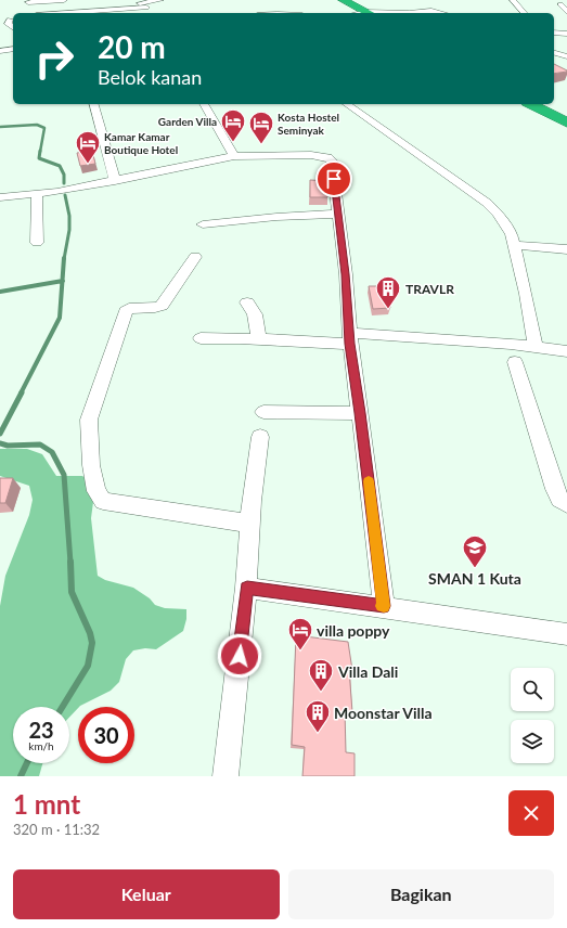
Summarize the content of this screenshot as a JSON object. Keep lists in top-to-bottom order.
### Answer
{
  "places": {
    "hotel": [
      "Garden Villa",
      "Kosta Hostel Seminyak",
      "Kamar Kamar Boutique Hotel",
      "villa poppy"
    ],
    "building": ["TRAVLR", "Villa Dali", "Moonstar Villa"],
    "school or university": ["SMAN 1 Kuta"]
  },
  "page": {
    "turn": ["20 m", "Belok kanan"],
    "speed": "23 km/h",
    "limit": "30",
    "heading": ["1 mnt", "320 m · 11:32"],
    "buttons": ["Keluar", "Bagikan"]
  }
}
